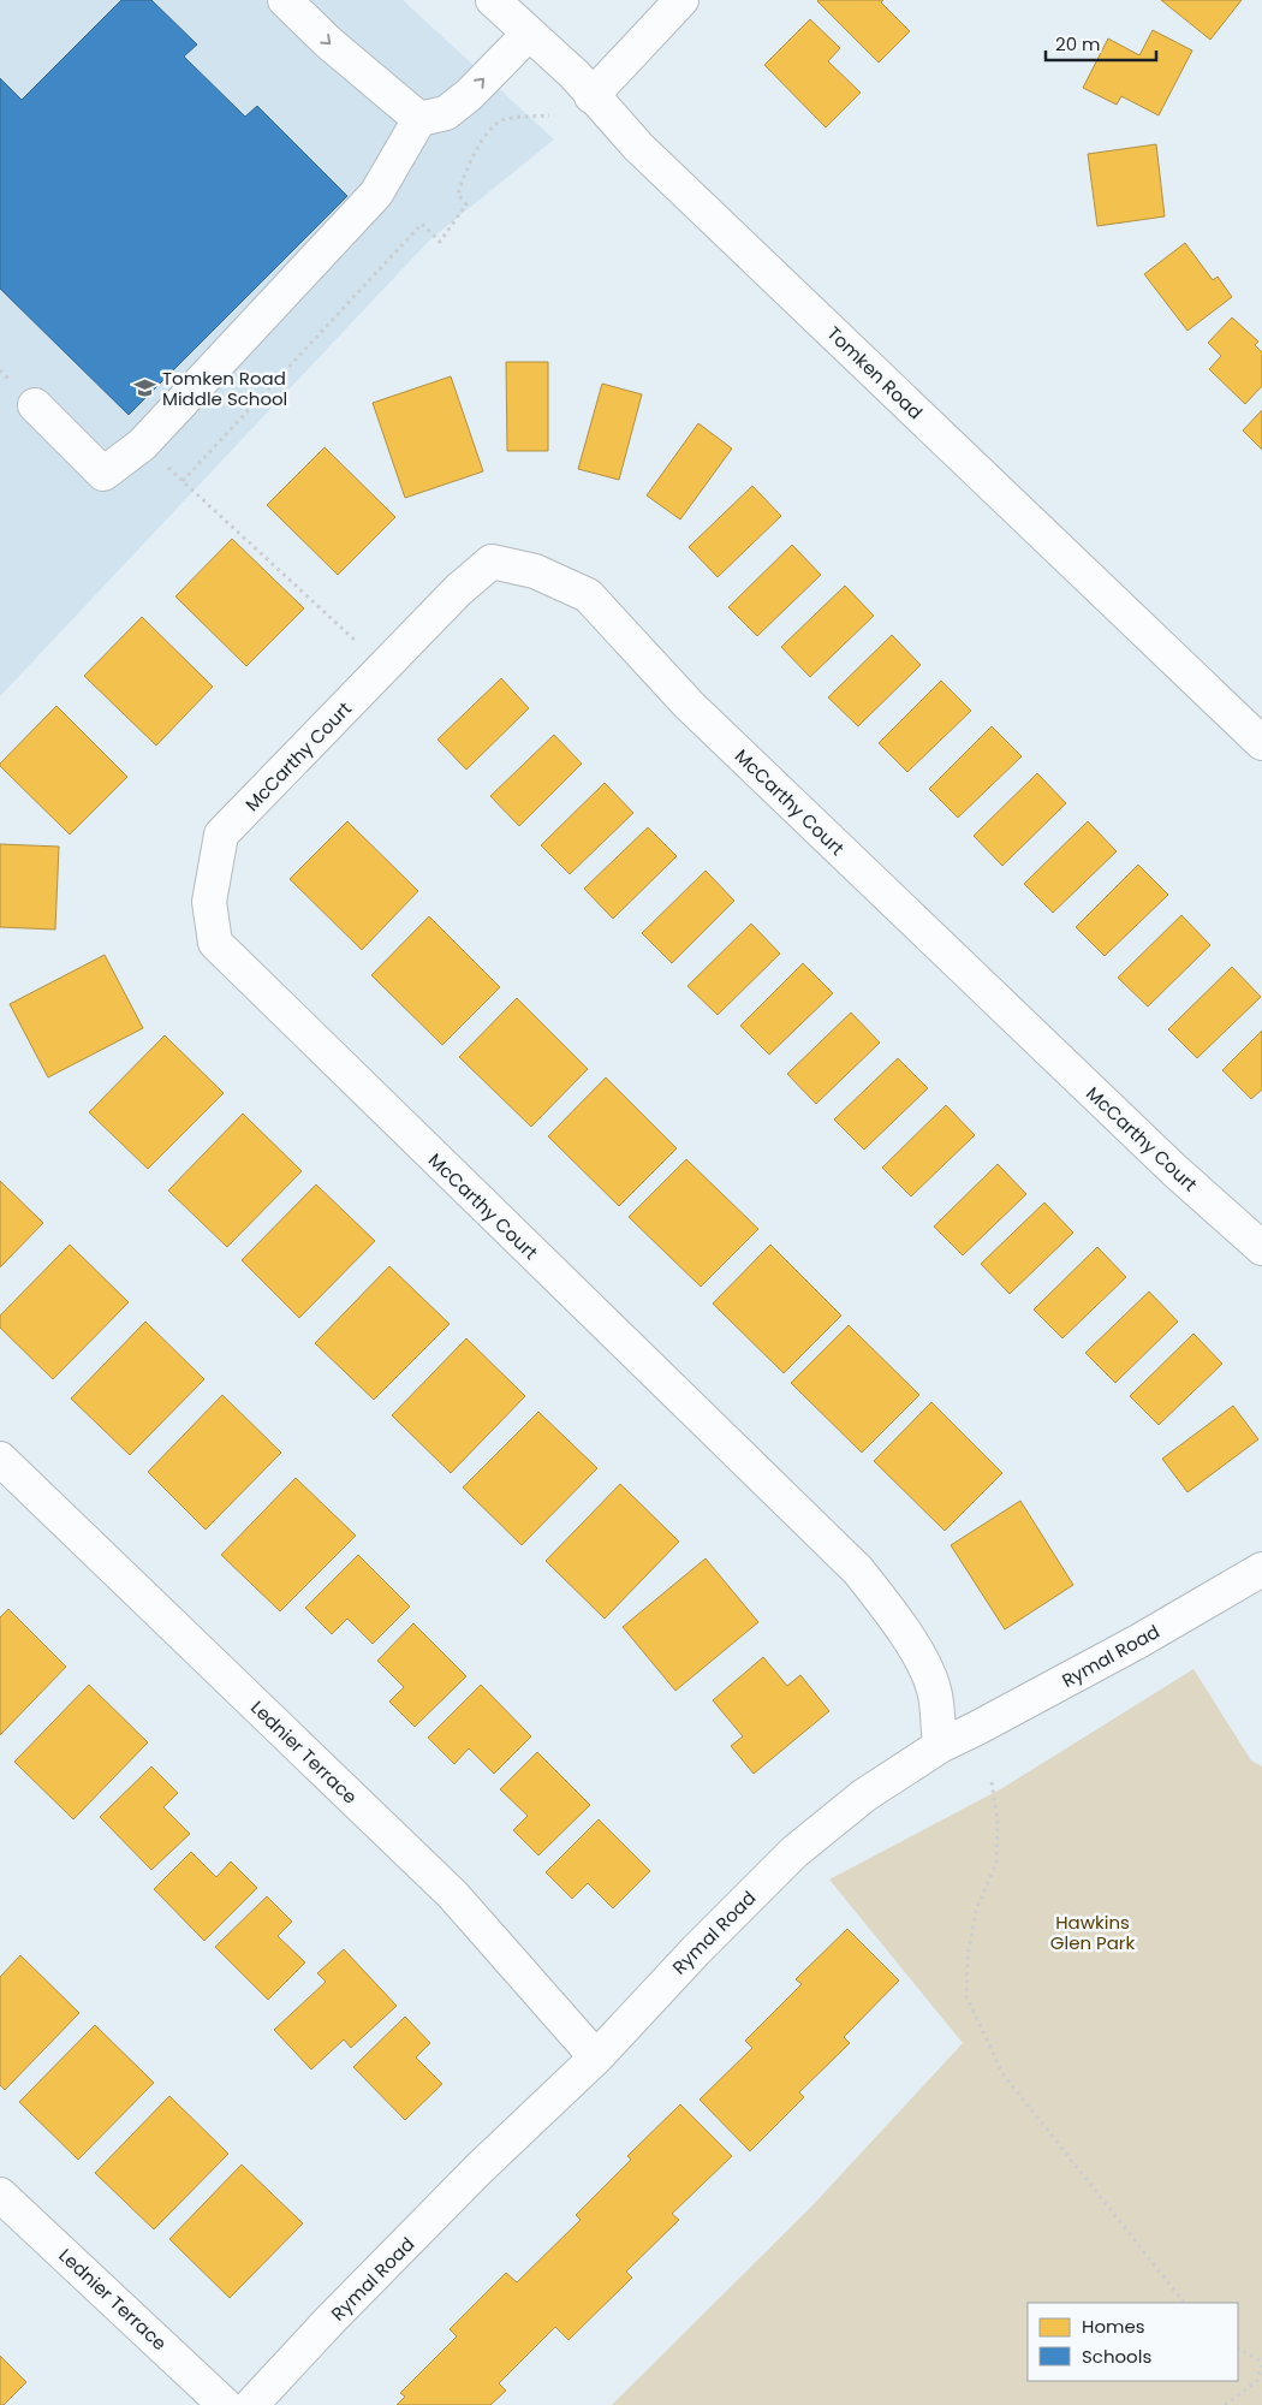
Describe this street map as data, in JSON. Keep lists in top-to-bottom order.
{
  "streets": {
    "street": [
      "Tomken Road",
      "McCarthy Court",
      "Rymal Road",
      "Lednier Terrace"
    ]
  },
  "crossings": [
    ["McCarthy Court", "Rymal Road"],
    ["Rymal Road", "Lednier Terrace"]
  ],
  "parks": ["Hawkins Glen Park"],
  "places": {
    "school or university": ["Tomken Road Middle School"]
  },
  "legend": ["Homes", "Schools"],
  "scale_bar": "20 m"
}
